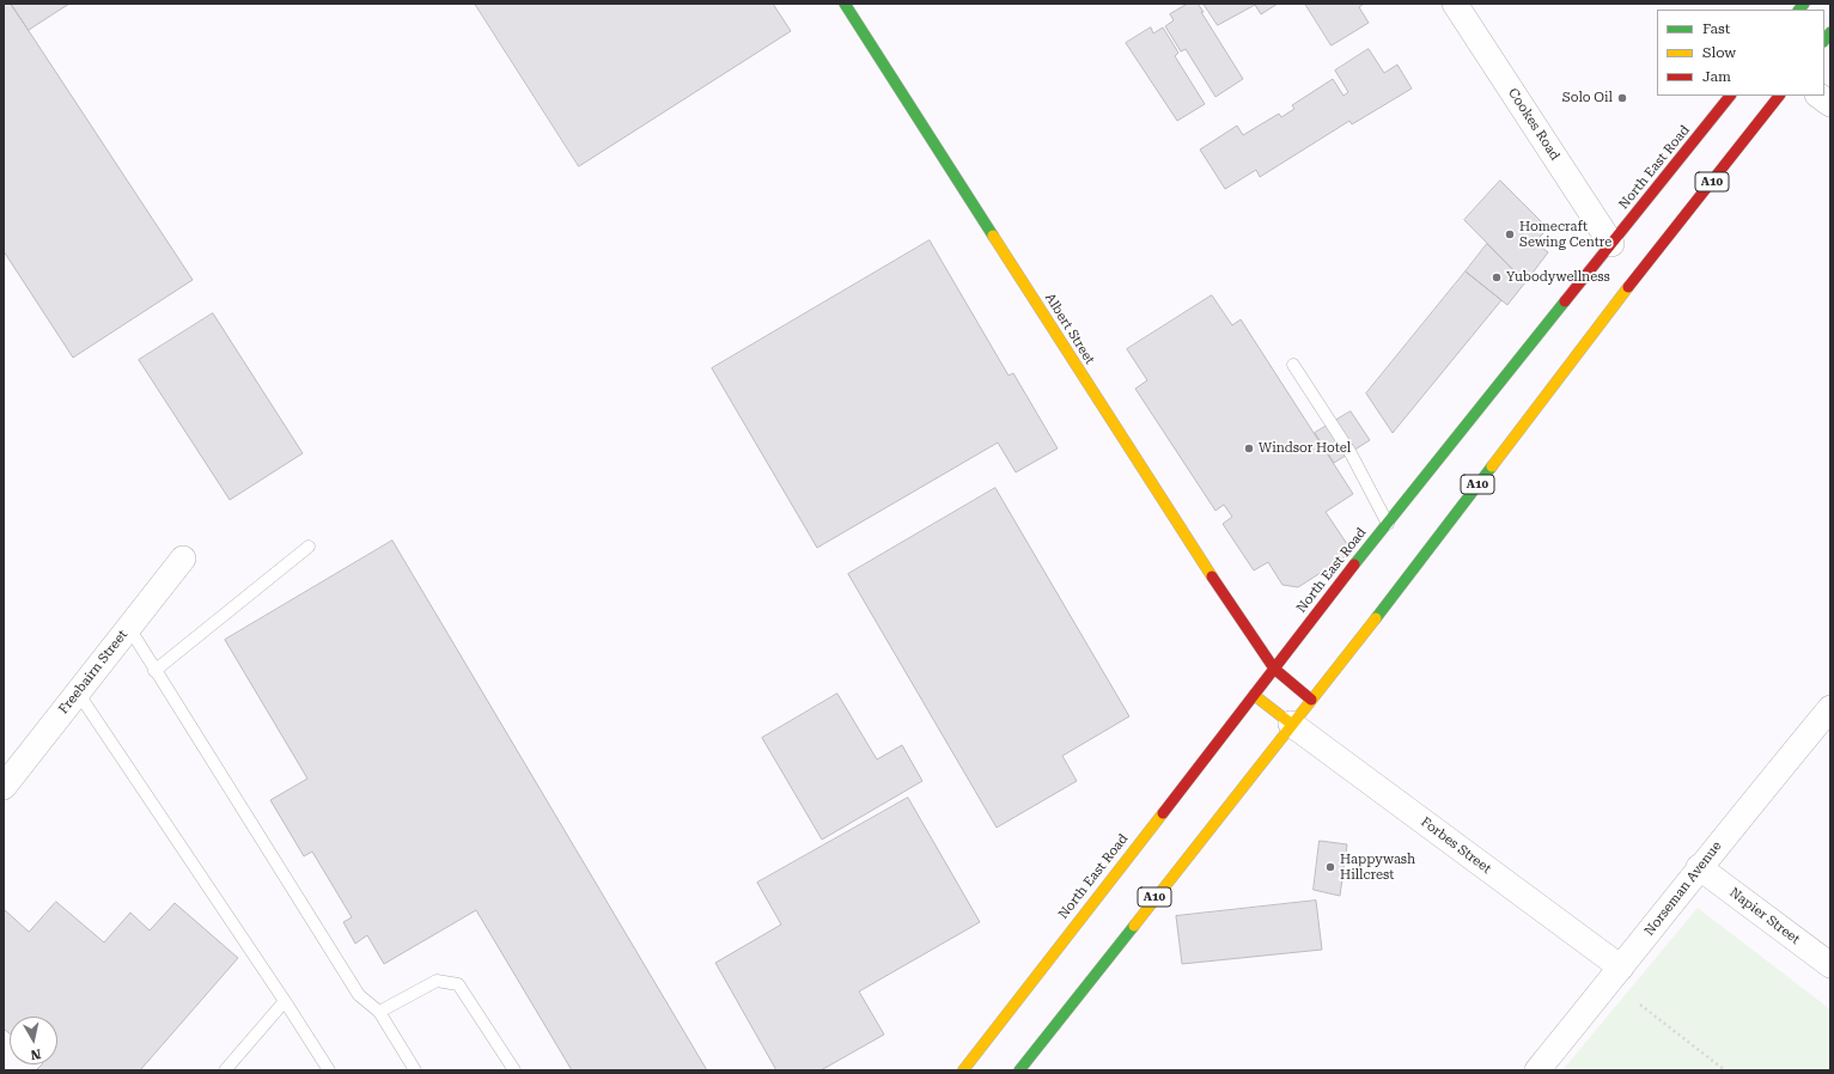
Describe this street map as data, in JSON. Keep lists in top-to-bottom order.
{
  "streets": {
    "main road": ["North East Road", "A10", "Albert Street"],
    "street": [
      "Cookes Road",
      "Freebairn Street",
      "Forbes Street",
      "Norseman Avenue",
      "Napier Street"
    ]
  },
  "crossings": [
    ["Cookes Road", "North East Road"],
    ["North East Road", "Albert Street"],
    ["A10", "Albert Street"],
    ["A10", "Forbes Street"],
    ["Forbes Street", "Norseman Avenue"],
    ["Norseman Avenue", "Napier Street"]
  ],
  "places": [
    "Solo Oil",
    "Homecraft Sewing Centre",
    "Yubodywellness",
    "Windsor Hotel",
    "Happywash Hillcrest"
  ],
  "legend": ["Fast", "Slow", "Jam"],
  "north": "bottom"
}
